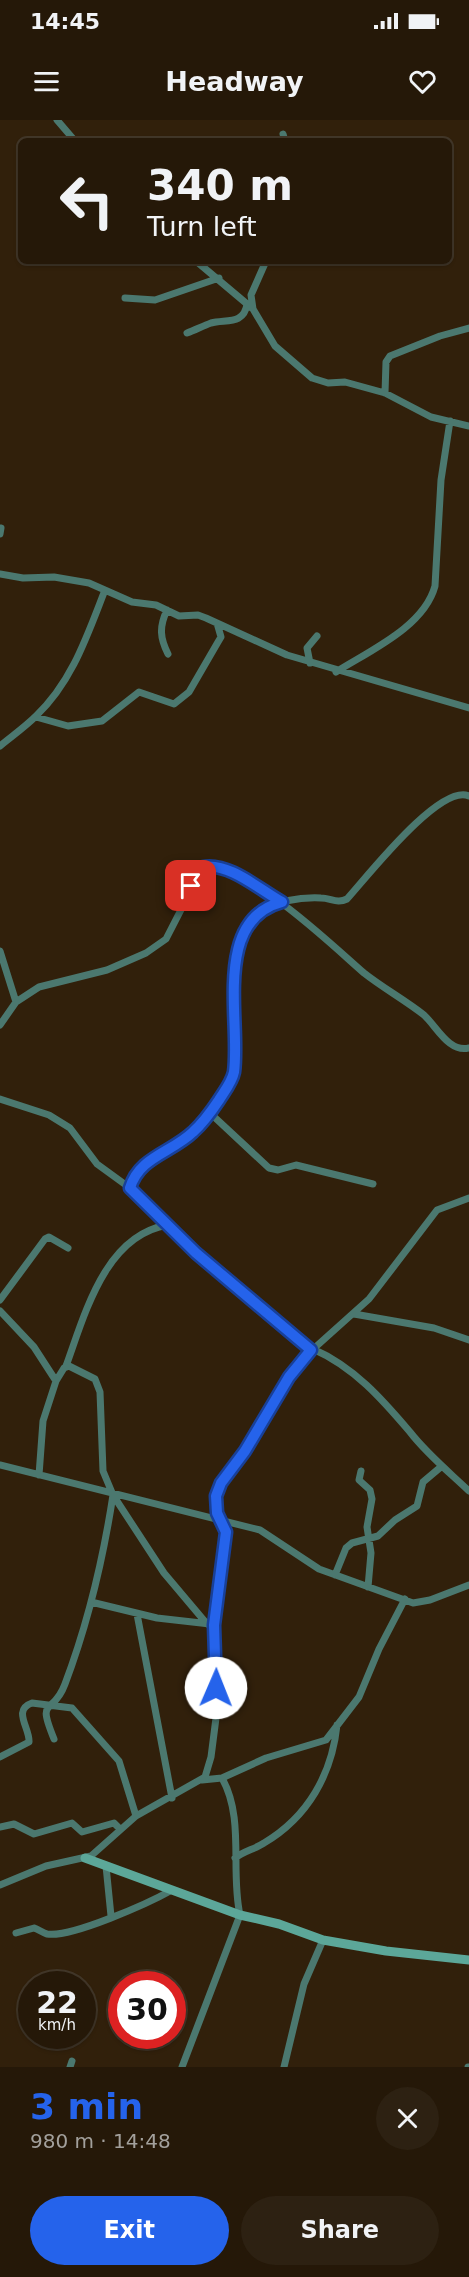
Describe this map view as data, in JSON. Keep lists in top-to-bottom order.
{
  "page": {
    "status": "14:45",
    "header": "Headway",
    "turn": ["340 m", "Turn left"],
    "speed": "22 km/h",
    "limit": "30",
    "heading": ["3 min", "980 m · 14:48"],
    "buttons": ["Exit", "Share"]
  }
}
